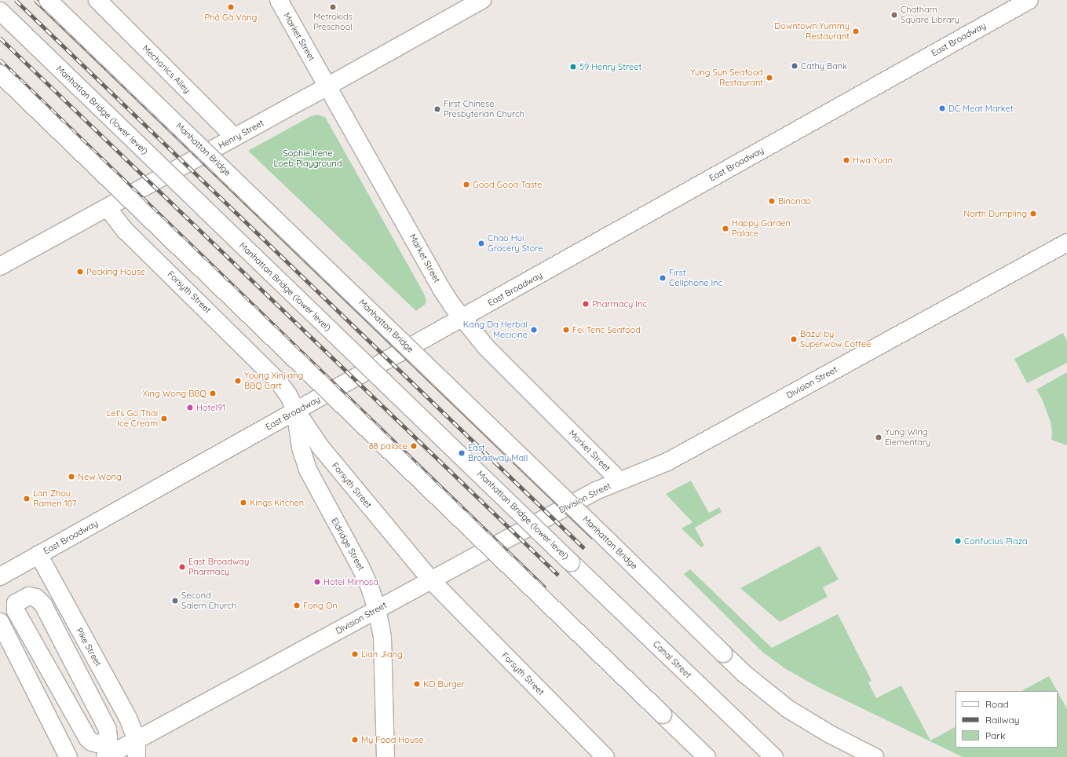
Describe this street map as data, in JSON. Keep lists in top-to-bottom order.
{
  "streets": {
    "main road": [
      "Market Street",
      "East Broadway",
      "Mechanics Alley",
      "Manhattan Bridge (lower level)",
      "Henry Street",
      "Manhattan Bridge",
      "Forsyth Street",
      "Division Street",
      "Eldridge Street",
      "Pike Street",
      "Canal Street"
    ]
  },
  "crossings": [
    ["Market Street", "East Broadway"],
    ["Market Street", "Henry Street"],
    ["Market Street", "Division Street"],
    ["East Broadway", "Forsyth Street"],
    ["East Broadway", "Eldridge Street"],
    ["East Broadway", "Pike Street"],
    ["Mechanics Alley", "Henry Street"],
    ["Manhattan Bridge (lower level)", "Canal Street"],
    ["Henry Street", "Forsyth Street"],
    ["Forsyth Street", "Division Street"],
    ["Forsyth Street", "Eldridge Street"],
    ["Division Street", "Eldridge Street"],
    ["Division Street", "Pike Street"]
  ],
  "parks": ["Sophie Irene Loeb Playground"],
  "places": [
    "Phở Gà Vàng",
    "Metrokids Preschool",
    "Chatham Square Library",
    "Downtown Yummy Restaurant",
    "Cathy Bank",
    "59 Henry Street",
    "Yung Sun Seafood Restaurant",
    "DC Meat Market",
    "First Chinese Presbyterian Church",
    "Hwa Yuan",
    "Good Good Taste",
    "Binondo",
    "North Dumpling",
    "Happy Garden Palace",
    "Chao Hui Grocery Store",
    "Pecking House",
    "First Cellphone Inc",
    "Pharmacy Inc",
    "Kang Da Herbal Mecicine",
    "Fei Tenc Seafood",
    "Bazu! by Superwow Coffee",
    "Young Xinjiang BBQ Cart",
    "Xing Wong BBQ",
    "Hotel91",
    "Let's Go Thai Ice Cream",
    "Yung Wing Elementary",
    "88 palace",
    "East Broadway Mall",
    "New Wong",
    "Lan Zhou Ramen 107",
    "Kings Kitchen",
    "Confucius Plaza",
    "East Broadway Pharmacy",
    "Hotel Mimosa",
    "Second Salem Church",
    "Fong On",
    "Lian Jiang",
    "KO Burger",
    "My Food House"
  ],
  "legend": ["Road", "Railway", "Park"]
}
